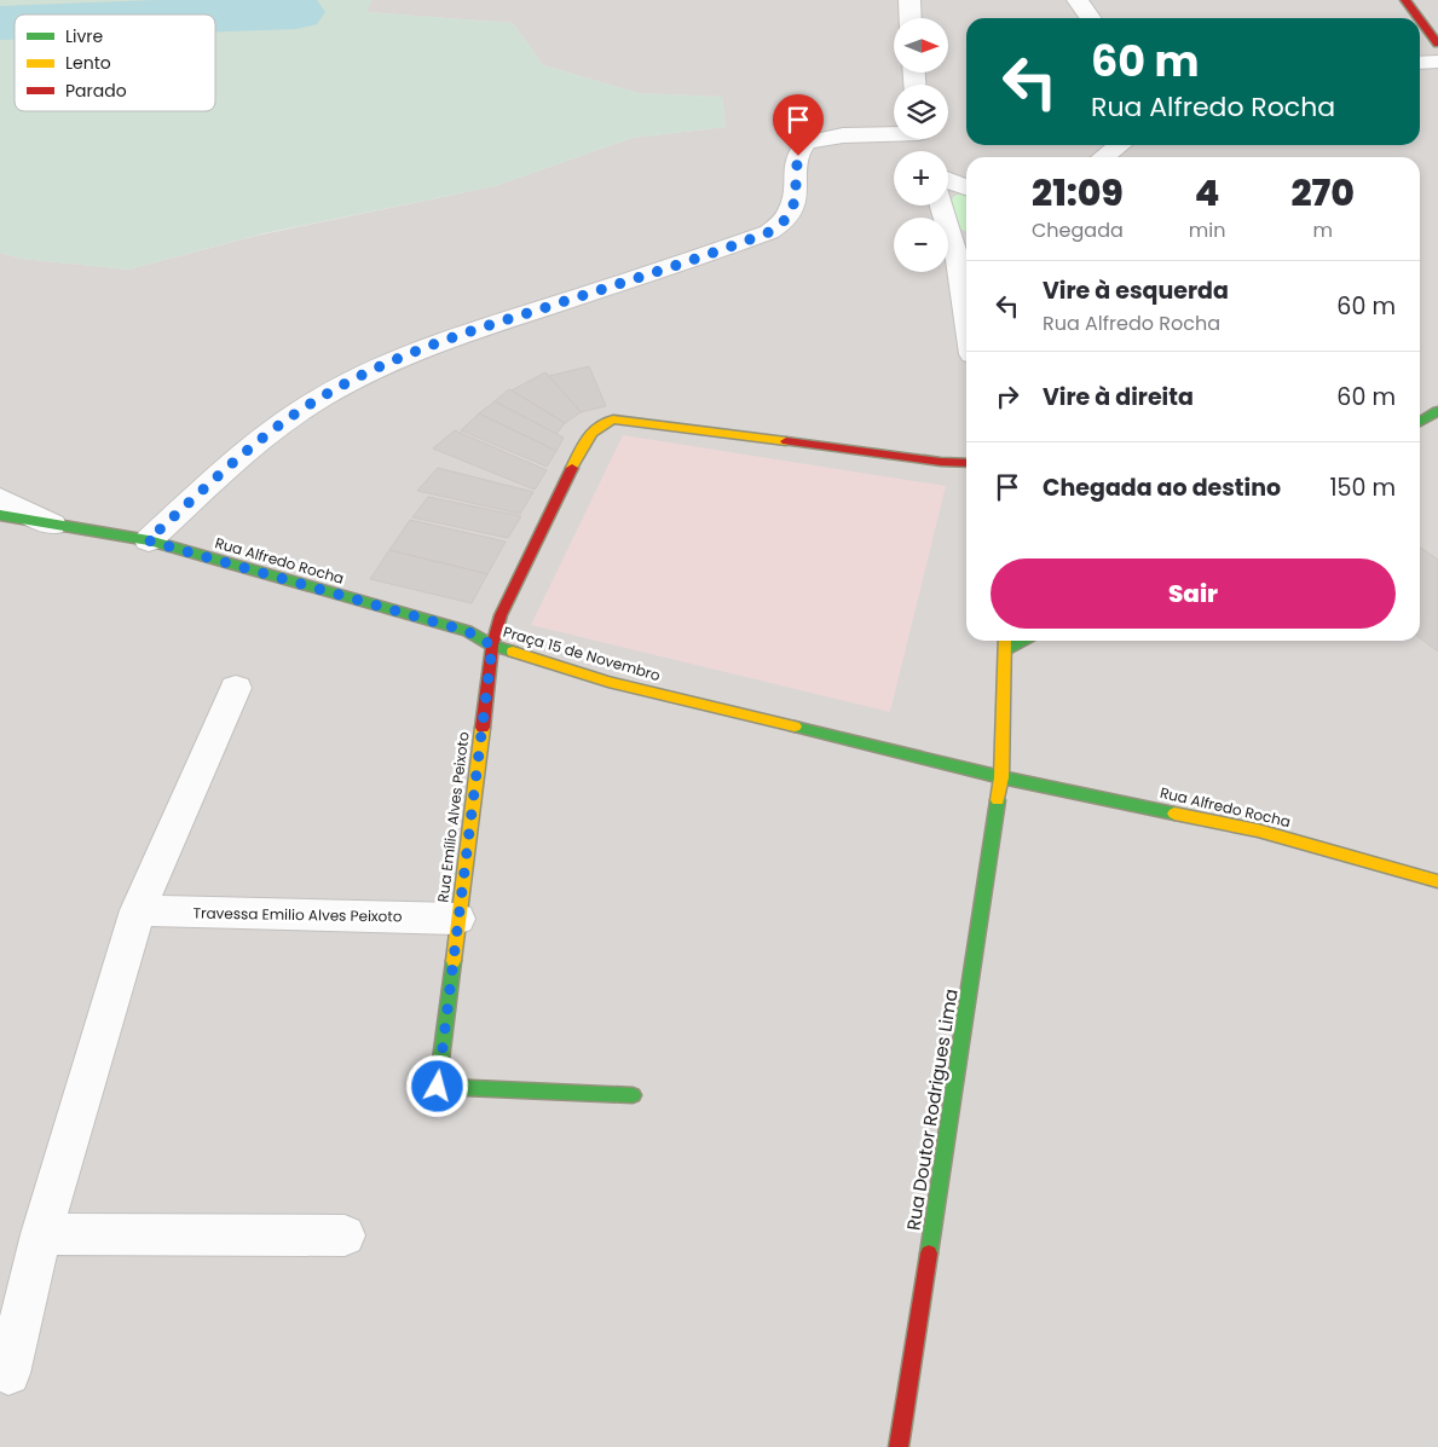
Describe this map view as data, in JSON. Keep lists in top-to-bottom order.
{
  "streets": {
    "street": [
      "Rua Alfredo Rocha",
      "Praça 15 de Novembro",
      "Rua Emílio Alves Peixoto",
      "Travessa Emilio Alves Peixoto",
      "Rua Doutor Rodrigues Lima"
    ]
  },
  "crossings": [
    ["Rua Alfredo Rocha", "Praça 15 de Novembro"],
    ["Rua Alfredo Rocha", "Rua Emílio Alves Peixoto"],
    ["Rua Alfredo Rocha", "Rua Doutor Rodrigues Lima"],
    ["Praça 15 de Novembro", "Rua Emílio Alves Peixoto"],
    ["Praça 15 de Novembro", "Rua Doutor Rodrigues Lima"],
    ["Rua Emílio Alves Peixoto", "Travessa Emilio Alves Peixoto"]
  ],
  "legend": ["Livre", "Lento", "Parado"],
  "north": "right",
  "page": {
    "map_buttons": ["+", "−"],
    "turn": ["60 m", "Rua Alfredo Rocha"],
    "eta": [
      "21:09",
      "Chegada",
      "4",
      "min",
      "270",
      "m"
    ],
    "list": [
      {
        "name": "Vire à esquerda",
        "note": "Rua Alfredo Rocha",
        "value": "60 m"
      },
      {
        "name": "Vire à direita",
        "value": "60 m"
      },
      {
        "name": "Chegada ao destino",
        "value": "150 m"
      }
    ],
    "buttons": "Sair"
  }
}
